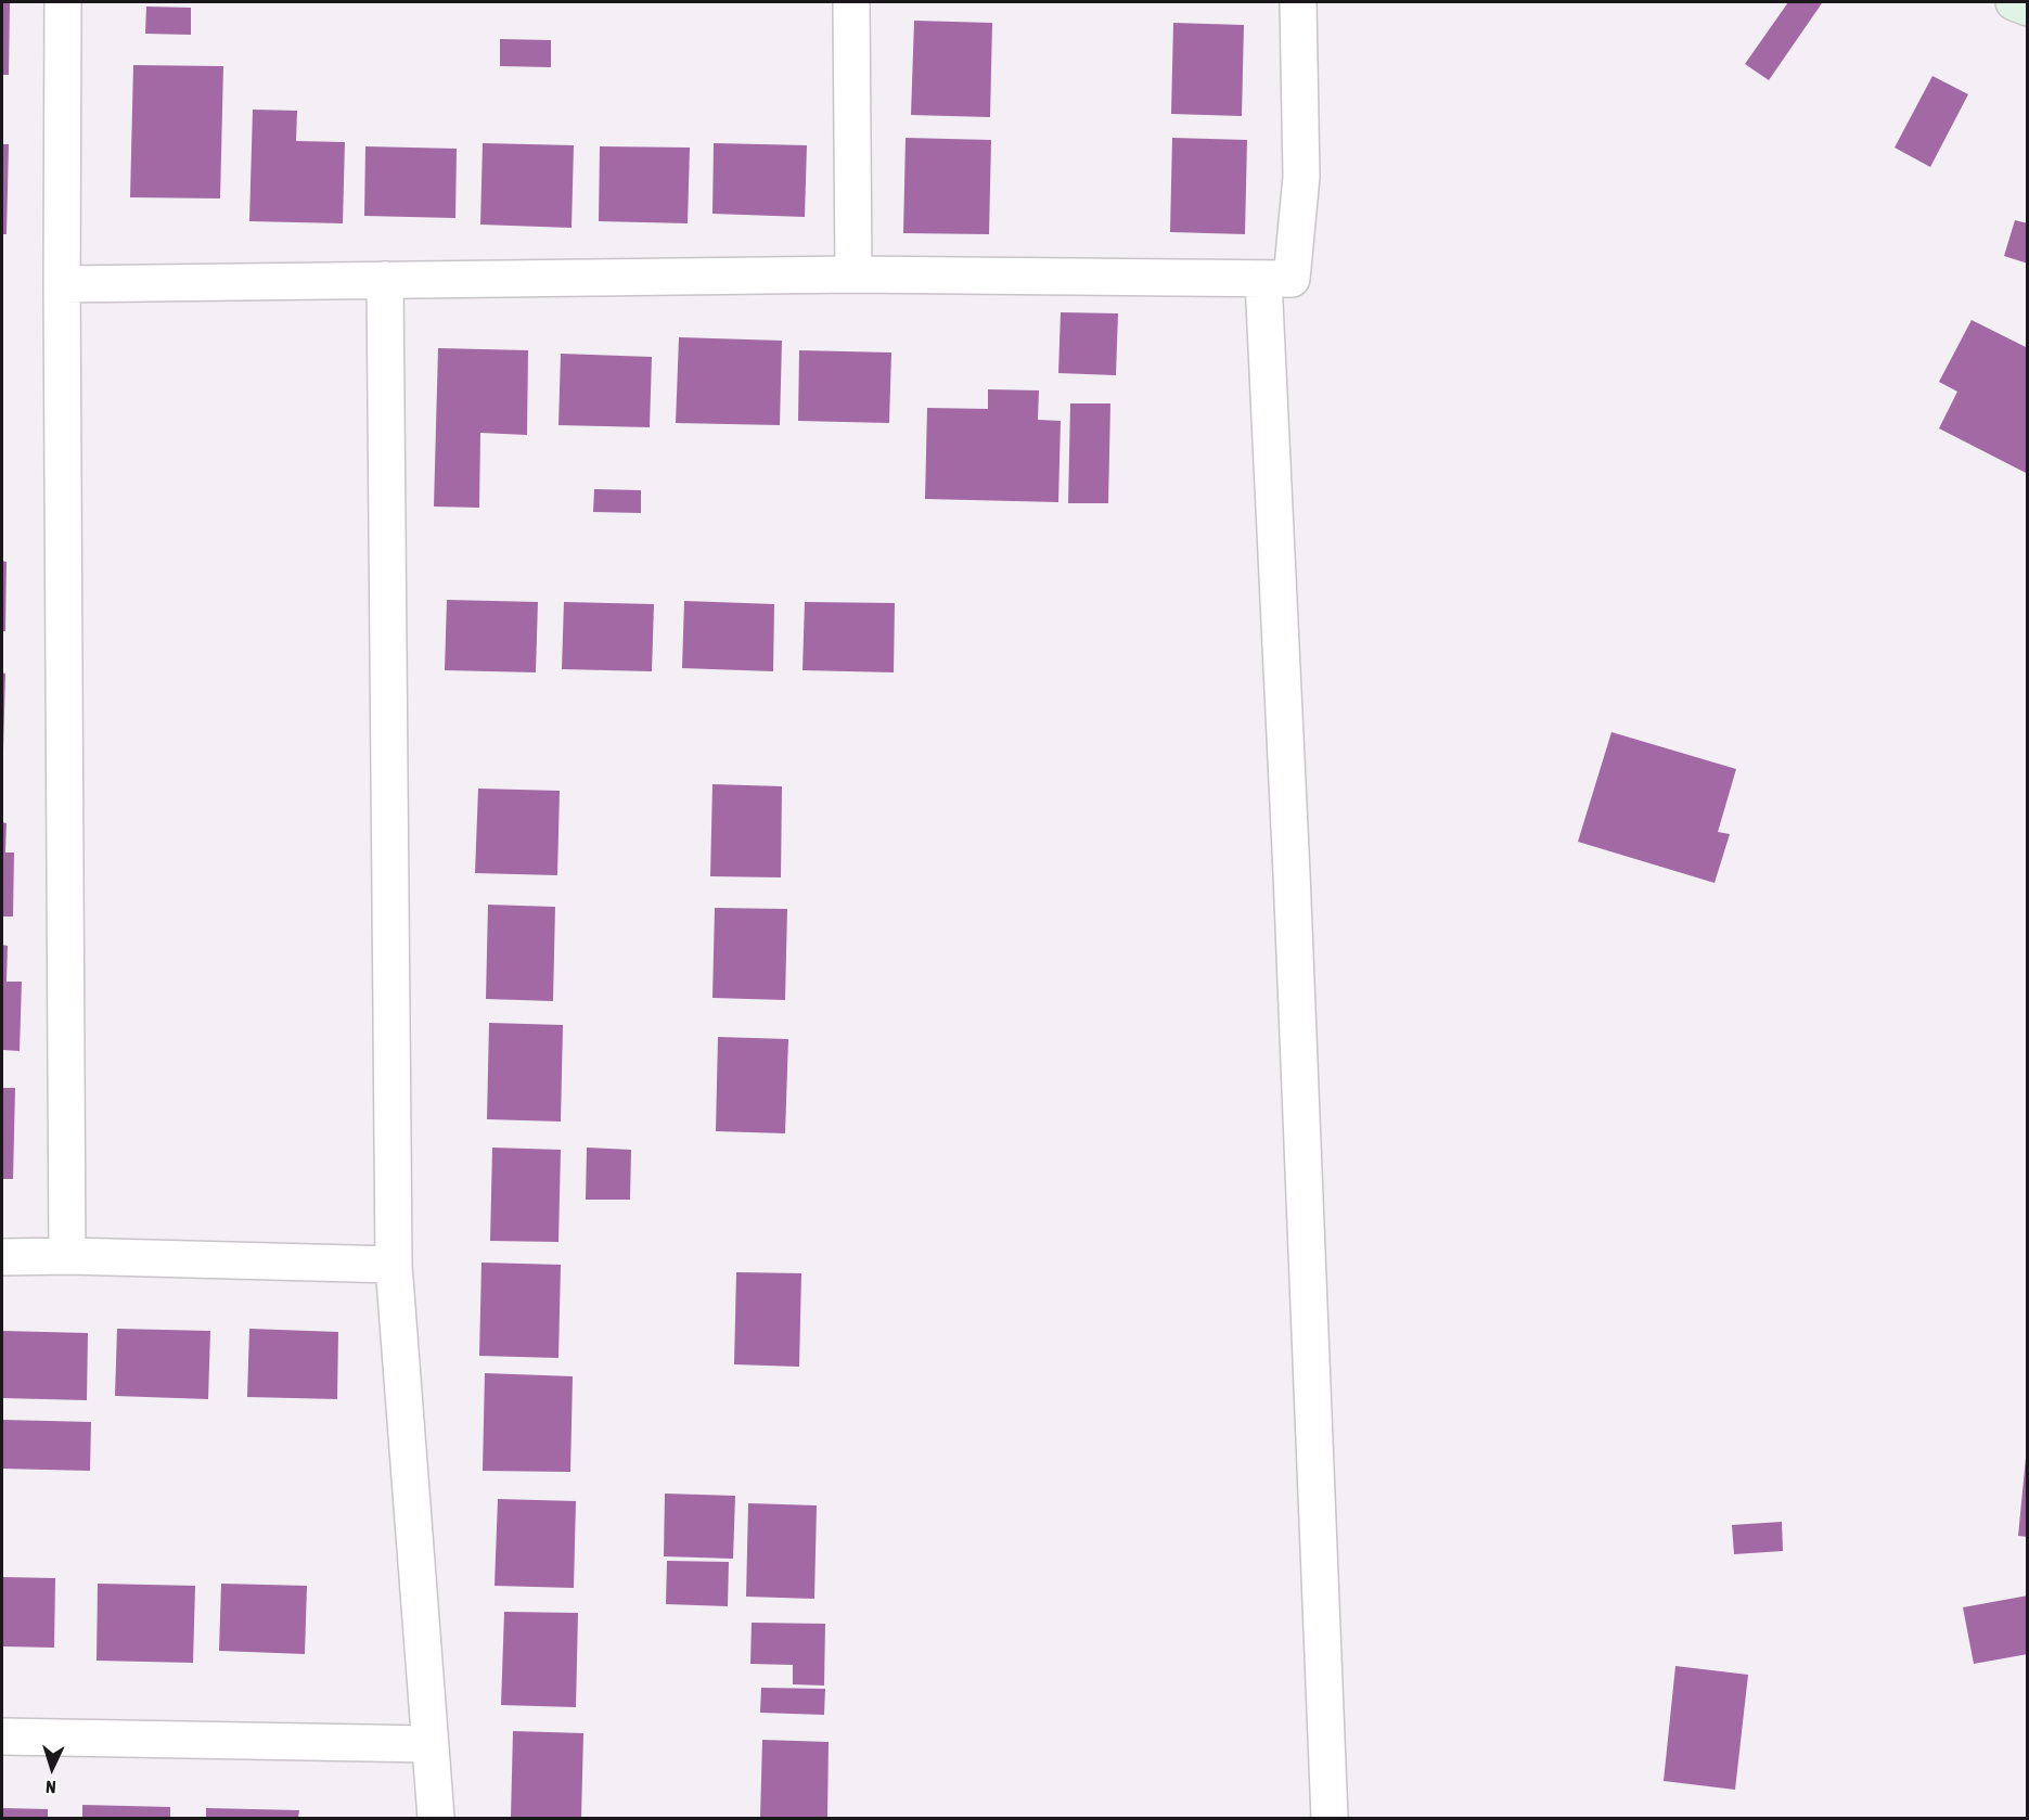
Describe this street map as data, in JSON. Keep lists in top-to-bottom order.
{
  "north": "bottom"
}
